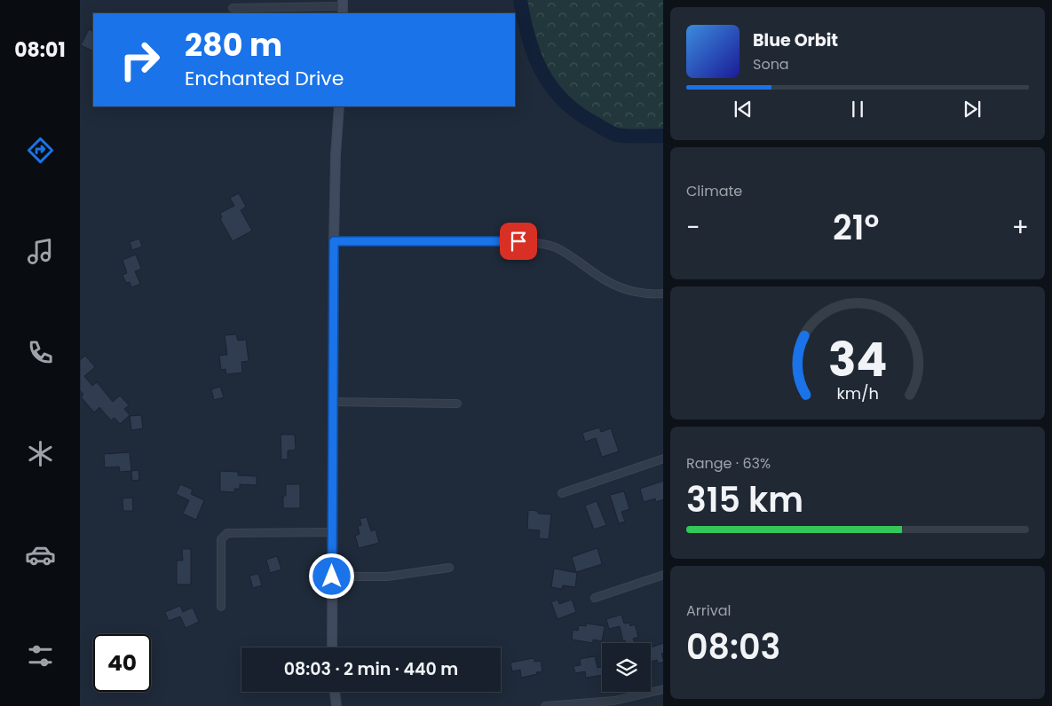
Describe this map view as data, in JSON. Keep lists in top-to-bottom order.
{
  "page": {
    "tabs": "08:01",
    "turn": ["280 m", "Enchanted Drive"],
    "song": ["Blue Orbit", "Sona"],
    "tile": [
      "Climate",
      ["Range · 63%", "315 km"],
      ["Arrival", "08:03"]
    ],
    "heat": ["−", "21°", "+"],
    "limit": "40",
    "trip": "08:03 · 2 min · 440 m",
    "gauge": ["34", "km/h"]
  }
}
